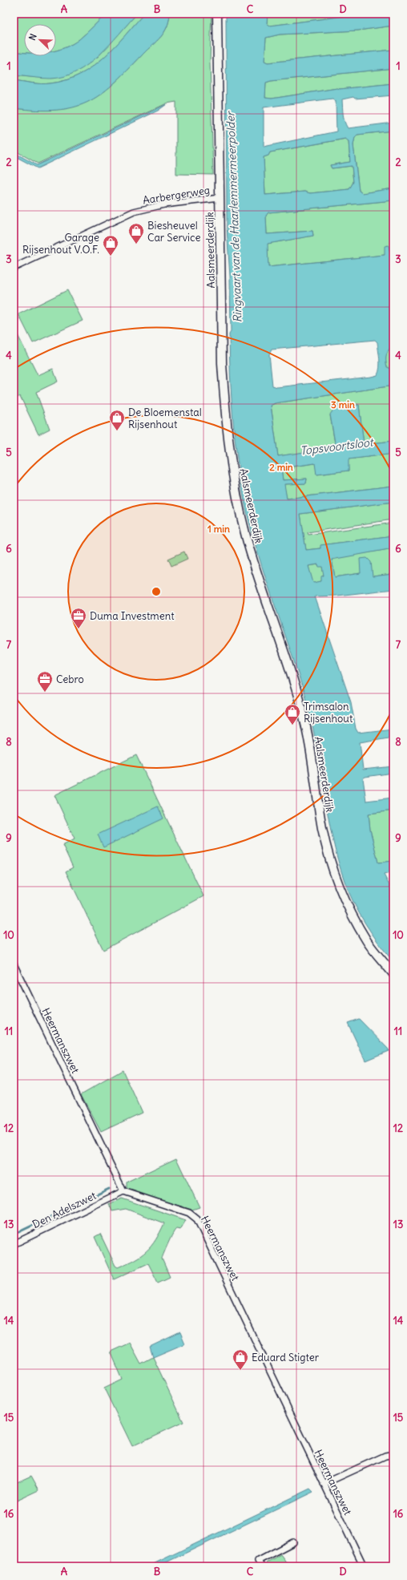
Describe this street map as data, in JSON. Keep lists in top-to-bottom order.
{
  "streets": {
    "street": [
      "Aarbergerweg",
      "Aalsmeerderdijk",
      "Heermanszwet",
      "Den Adelszwet"
    ]
  },
  "crossings": [
    ["Aarbergerweg", "Aalsmeerderdijk"],
    ["Heermanszwet", "Den Adelszwet"]
  ],
  "water": ["Ringvaart van de Haarlemmermeerpolder", "Topsvoortsloot"],
  "places": {
    "shop": [
      "Biesheuvel Car Service",
      "Garage Rijsenhout V.O.F.",
      "De Bloemenstal Rijsenhout",
      "Trimsalon Rijsenhout",
      "Eduard Stigter"
    ],
    "office": ["Duma Investment", "Cebro"]
  },
  "north": "top left",
  "grid": {
    "columns": [
      "A",
      "B",
      "C",
      "D"
    ],
    "rows": [
      "1",
      "2",
      "3",
      "4",
      "5",
      "6",
      "7",
      "8",
      "9",
      "10",
      "11",
      "12",
      "13",
      "14",
      "15",
      "16"
    ]
  },
  "rings": ["3 min", "2 min", "1 min"]
}
